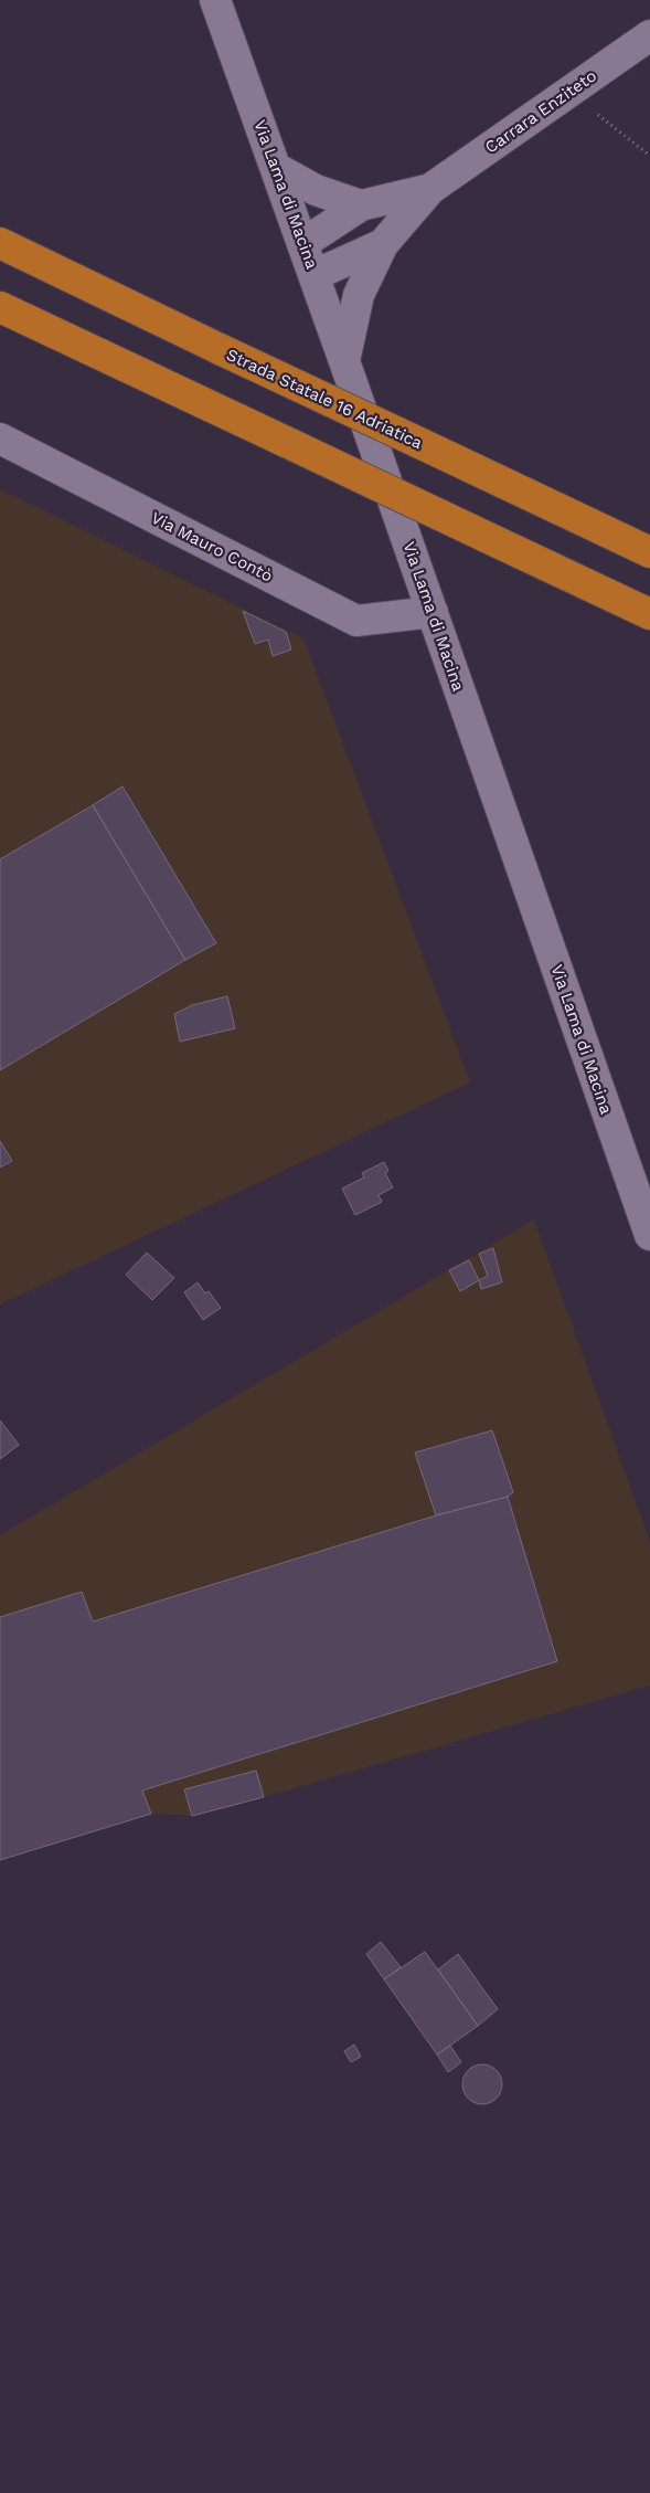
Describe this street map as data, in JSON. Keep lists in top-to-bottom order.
{
  "streets": {
    "highway": ["Strada Statale 16 Adriatica"],
    "street": ["Carrara Enziteto", "Via Lama di Macina", "Via Mauro Contò"]
  },
  "crossings": [
    ["Carrara Enziteto", "Via Lama di Macina"],
    ["Via Lama di Macina", "Via Mauro Contò"]
  ]
}
